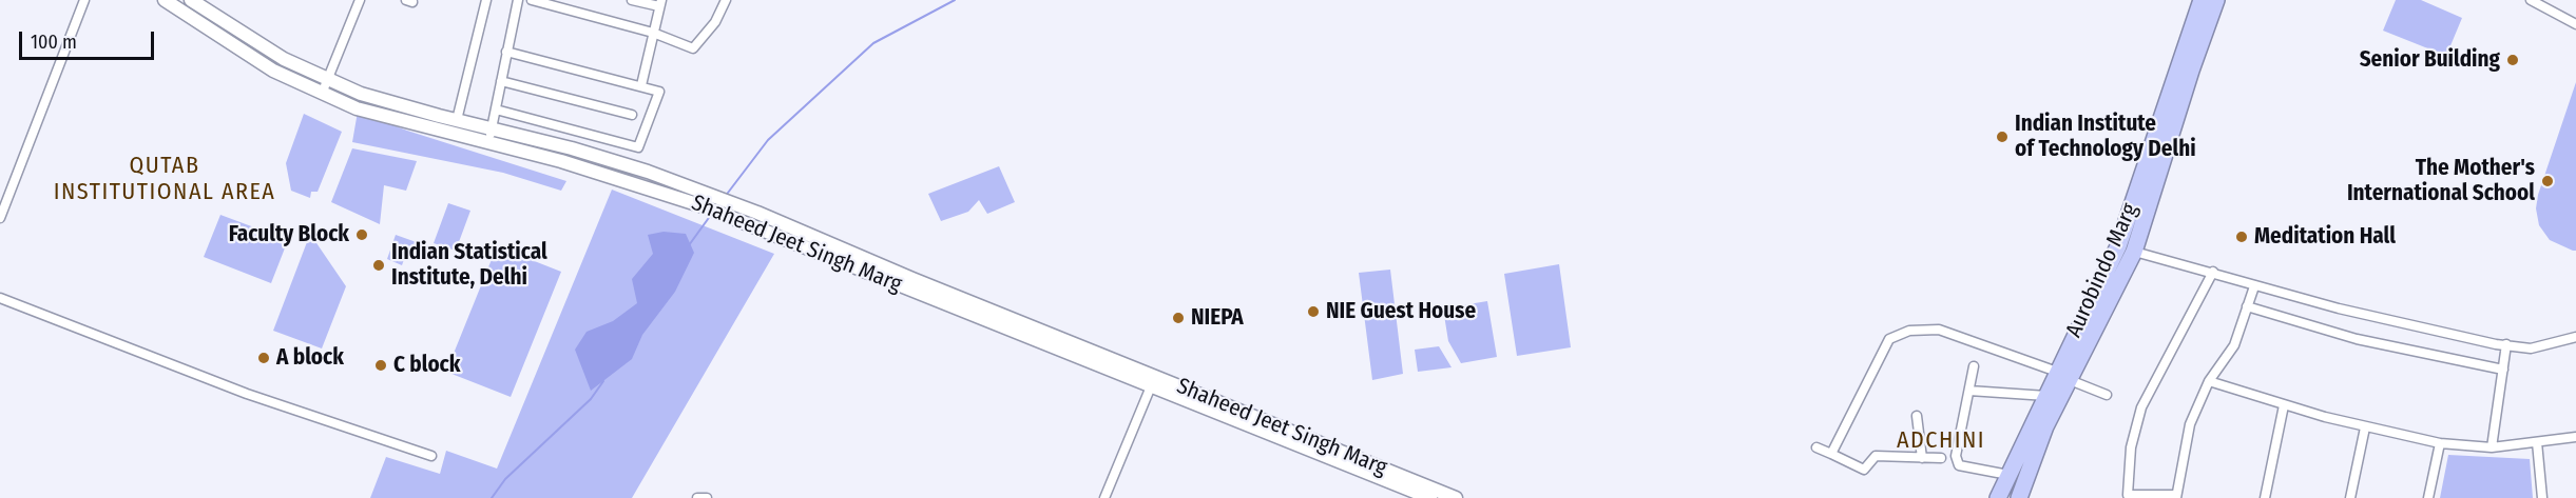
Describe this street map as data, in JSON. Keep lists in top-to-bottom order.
{
  "streets": {
    "highway": ["Aurobindo Marg"],
    "main road": ["Shaheed Jeet Singh Marg"]
  },
  "districts": ["QUTAB INSTITUTIONAL AREA", "ADCHINI"],
  "places": [
    "Senior Building",
    "Indian Institute of Technology Delhi",
    "The Mother's International School",
    "Faculty Block",
    "Meditation Hall",
    "Indian Statistical Institute, Delhi",
    "NIE Guest House",
    "NIEPA",
    "A block",
    "C block"
  ],
  "scale_bar": "100 m"
}
